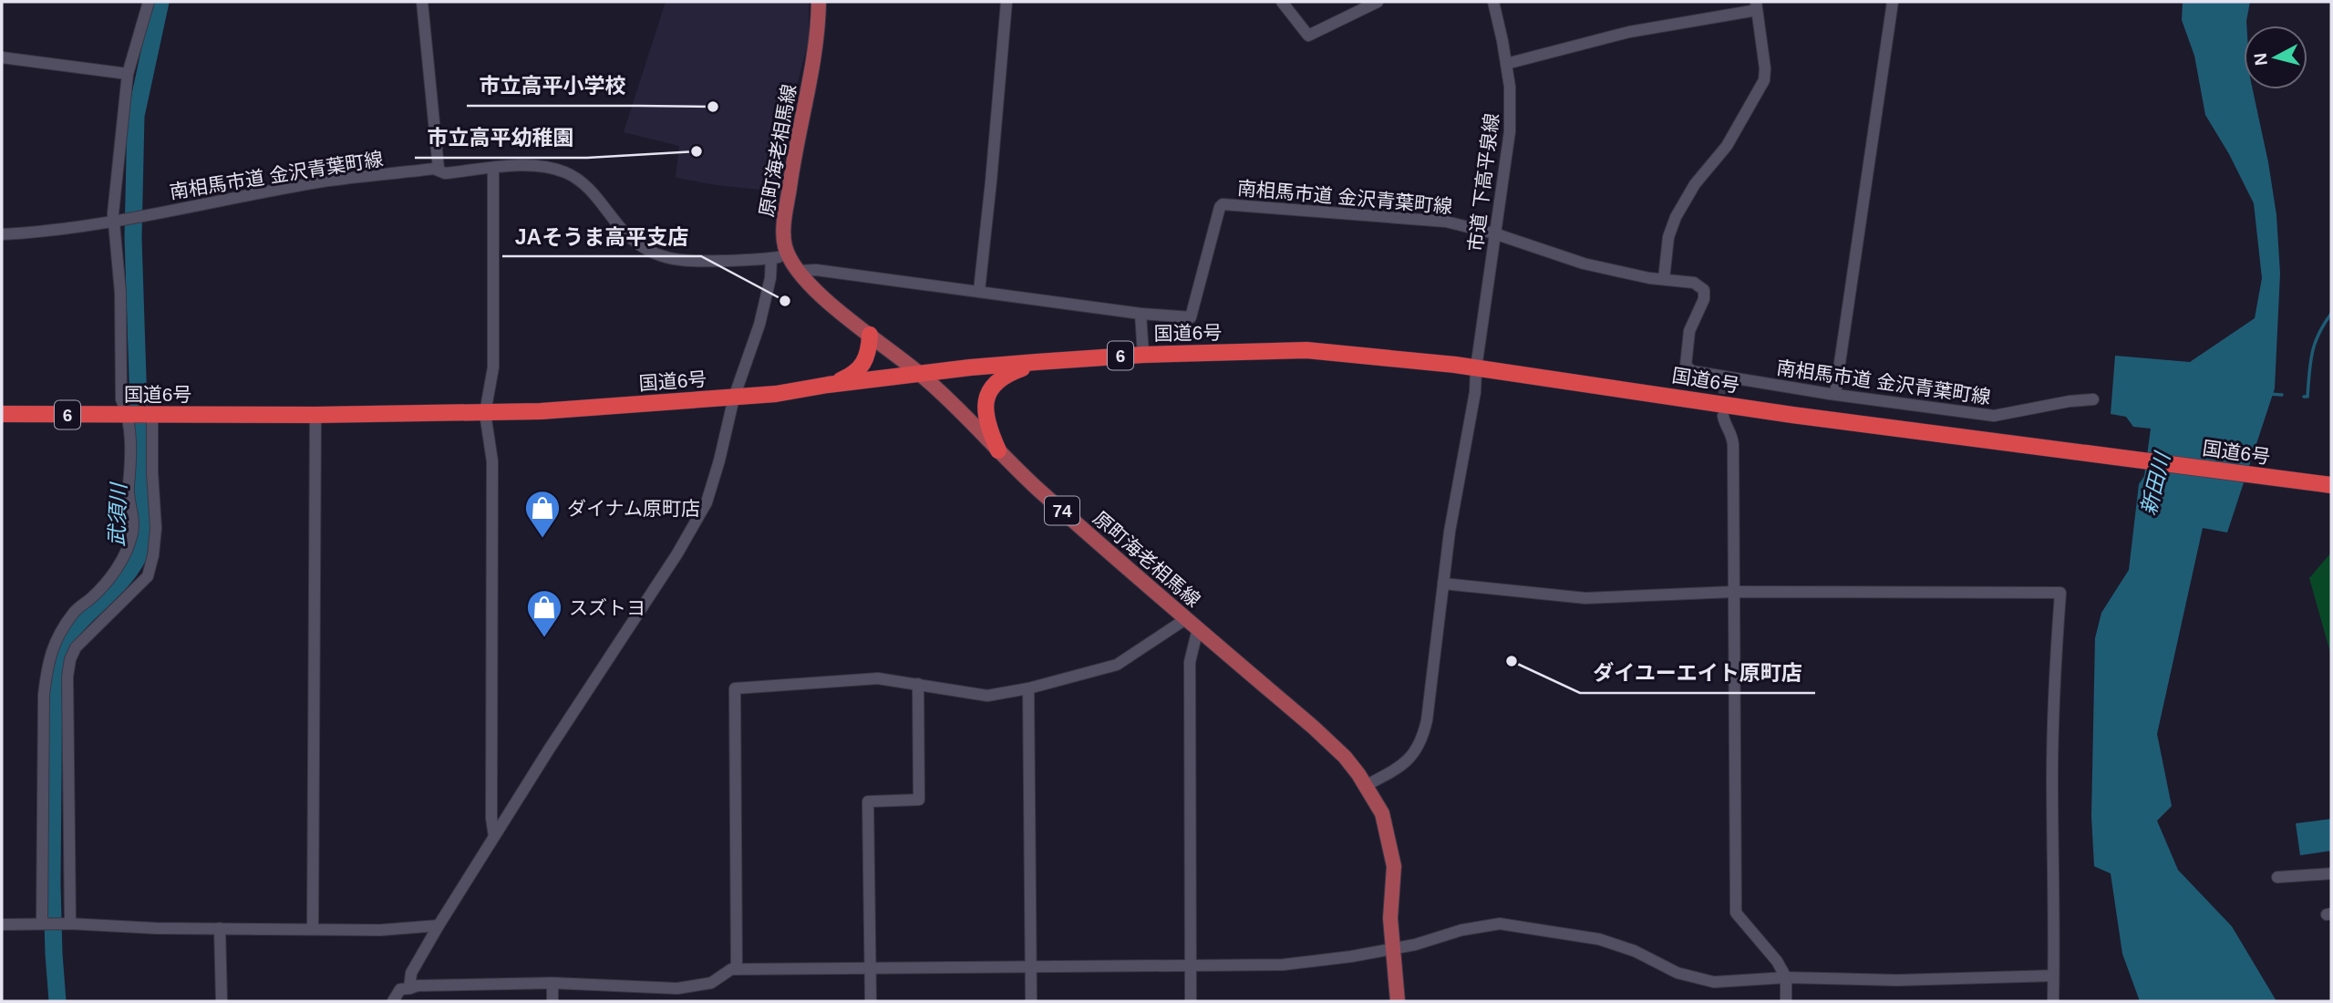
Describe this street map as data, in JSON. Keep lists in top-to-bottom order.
{
  "streets": {
    "highway": ["国道6号", "6"],
    "main road": ["原町海老相馬線", "74"],
    "street": ["南相馬市道 金沢青葉町線", "市道 下高平泉線"]
  },
  "crossings": [
    ["原町海老相馬線", "南相馬市道 金沢青葉町線"],
    ["原町海老相馬線", "市道 下高平泉線"],
    ["原町海老相馬線", "国道6号"],
    ["南相馬市道 金沢青葉町線", "市道 下高平泉線"],
    ["市道 下高平泉線", "国道6号"]
  ],
  "water": ["新田川", "武須川"],
  "places": {
    "other": [
      "市立高平小学校",
      "市立高平幼稚園",
      "JAそうま高平支店",
      "ダイユーエイト原町店"
    ],
    "shop": ["ダイナム原町店", "スズトヨ"]
  },
  "north": "left"
}
